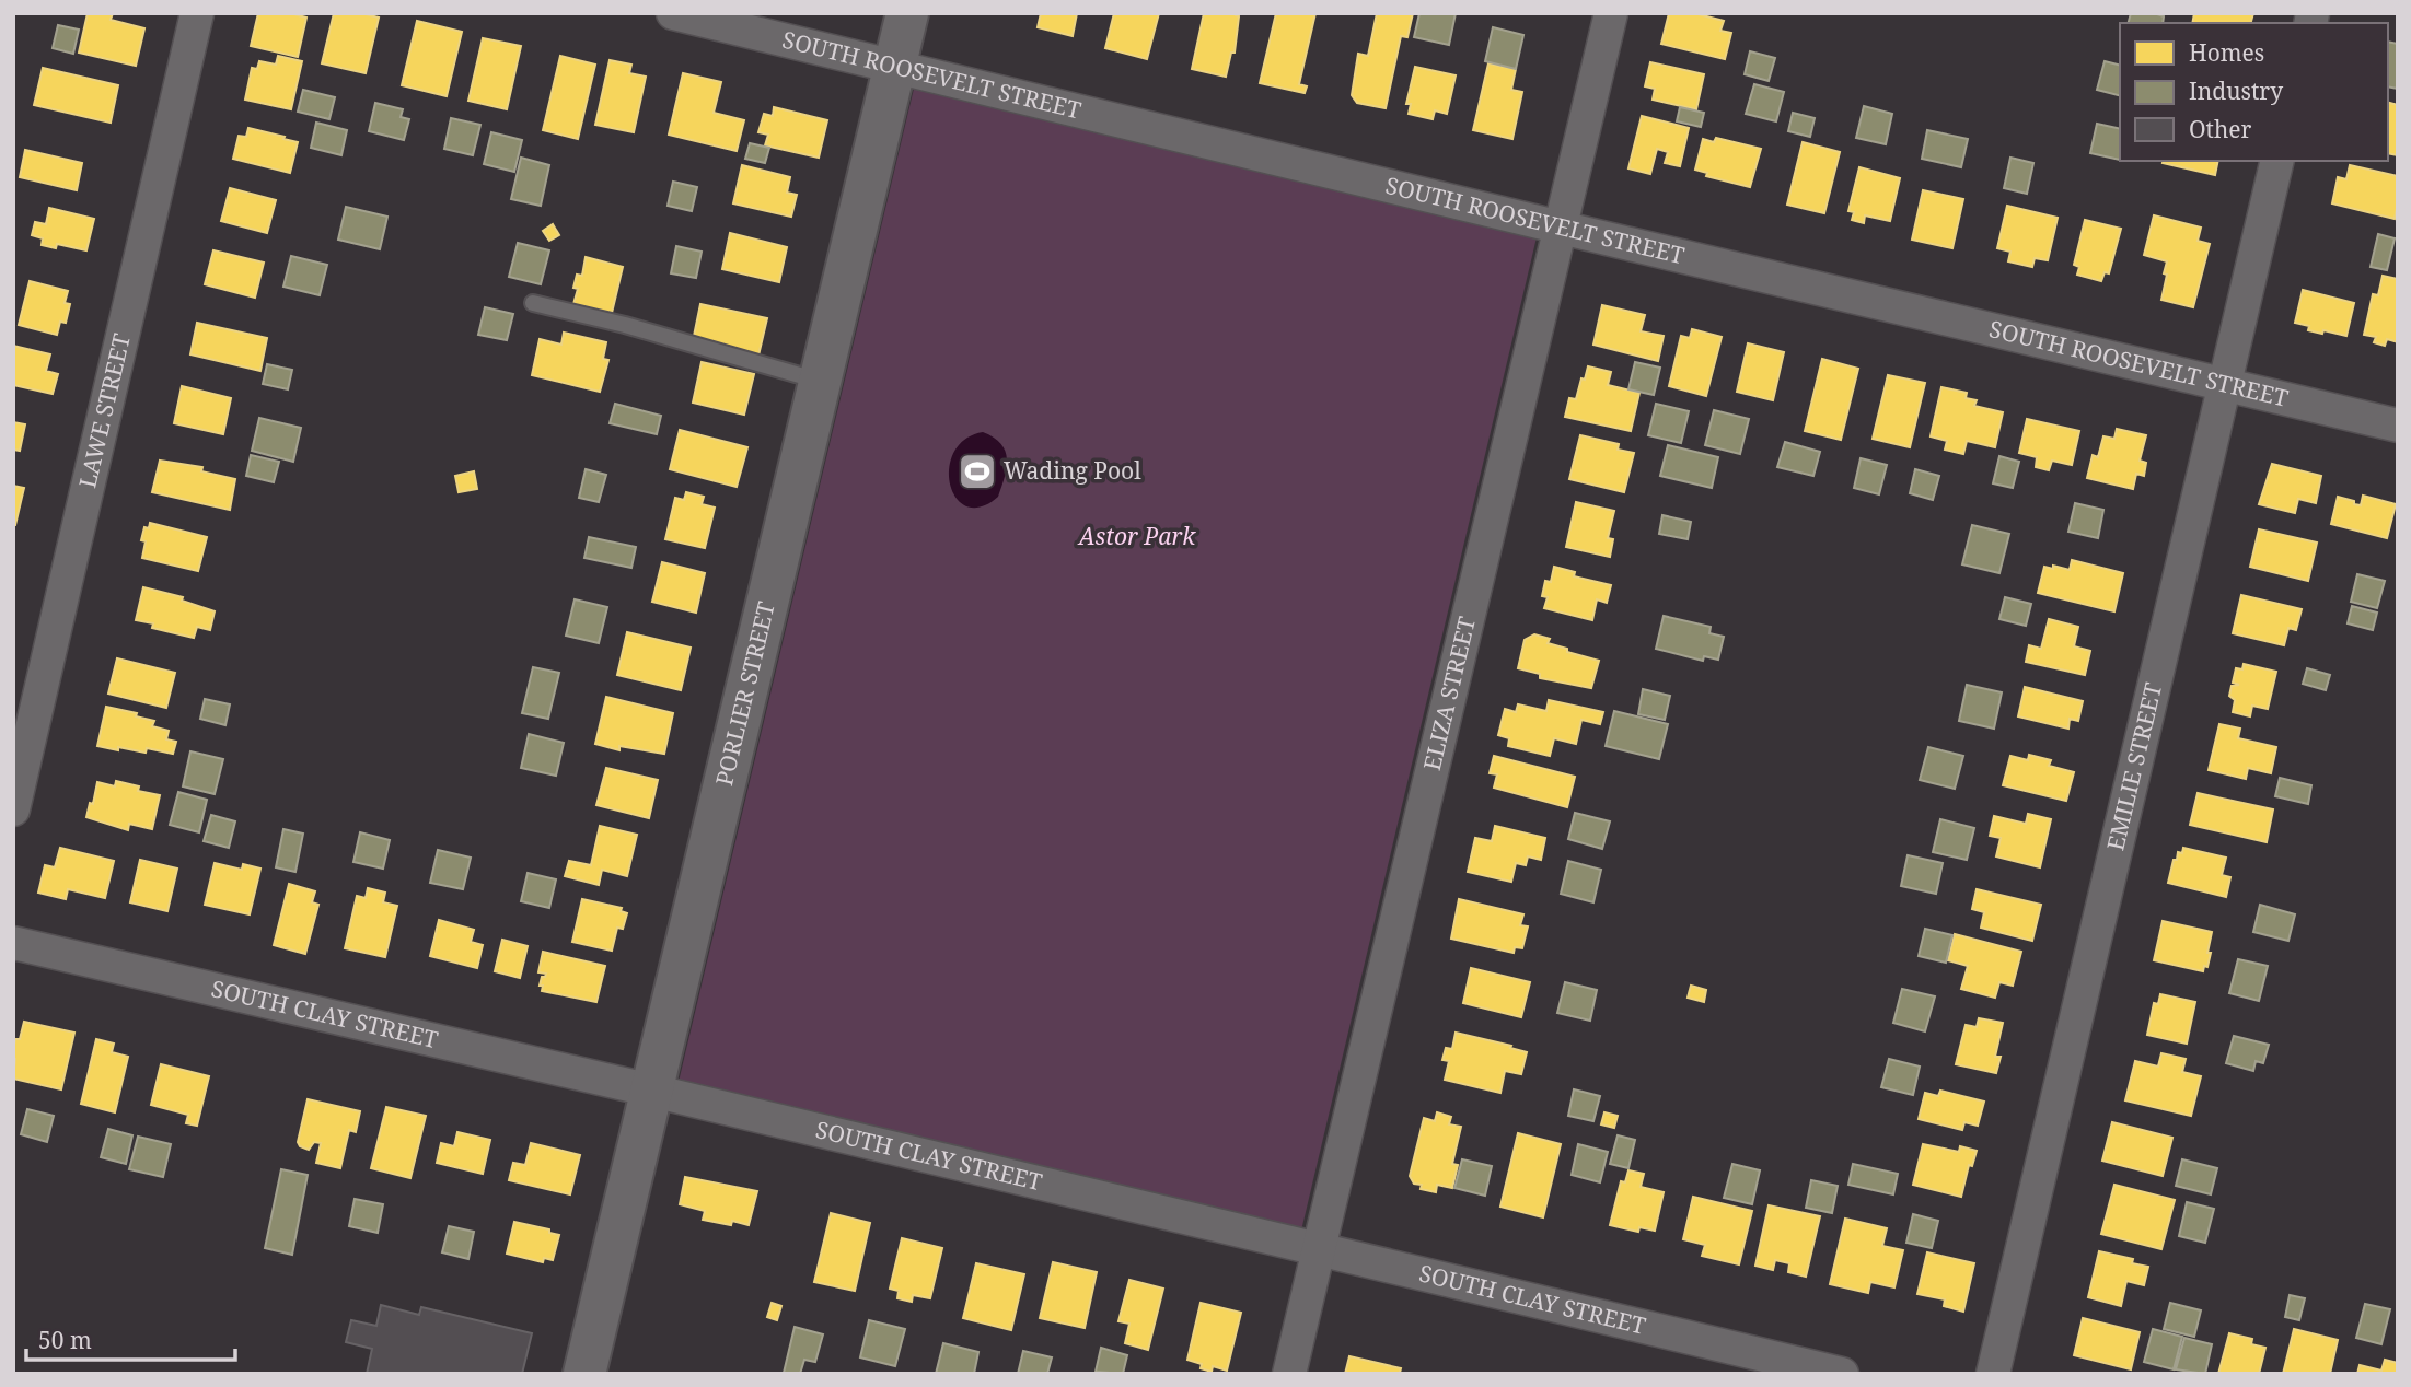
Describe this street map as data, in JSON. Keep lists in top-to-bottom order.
{
  "streets": {
    "street": [
      "SOUTH ROOSEVELT STREET",
      "LAWE STREET",
      "PORLIER STREET",
      "ELIZA STREET",
      "EMILIE STREET",
      "SOUTH CLAY STREET"
    ]
  },
  "crossings": [
    ["SOUTH ROOSEVELT STREET", "PORLIER STREET"],
    ["SOUTH ROOSEVELT STREET", "ELIZA STREET"],
    ["SOUTH ROOSEVELT STREET", "EMILIE STREET"],
    ["PORLIER STREET", "SOUTH CLAY STREET"],
    ["ELIZA STREET", "SOUTH CLAY STREET"]
  ],
  "parks": ["Astor Park"],
  "places": {
    "sports": ["Wading Pool"]
  },
  "legend": ["Homes", "Industry", "Other"],
  "scale_bar": "50 m"
}
